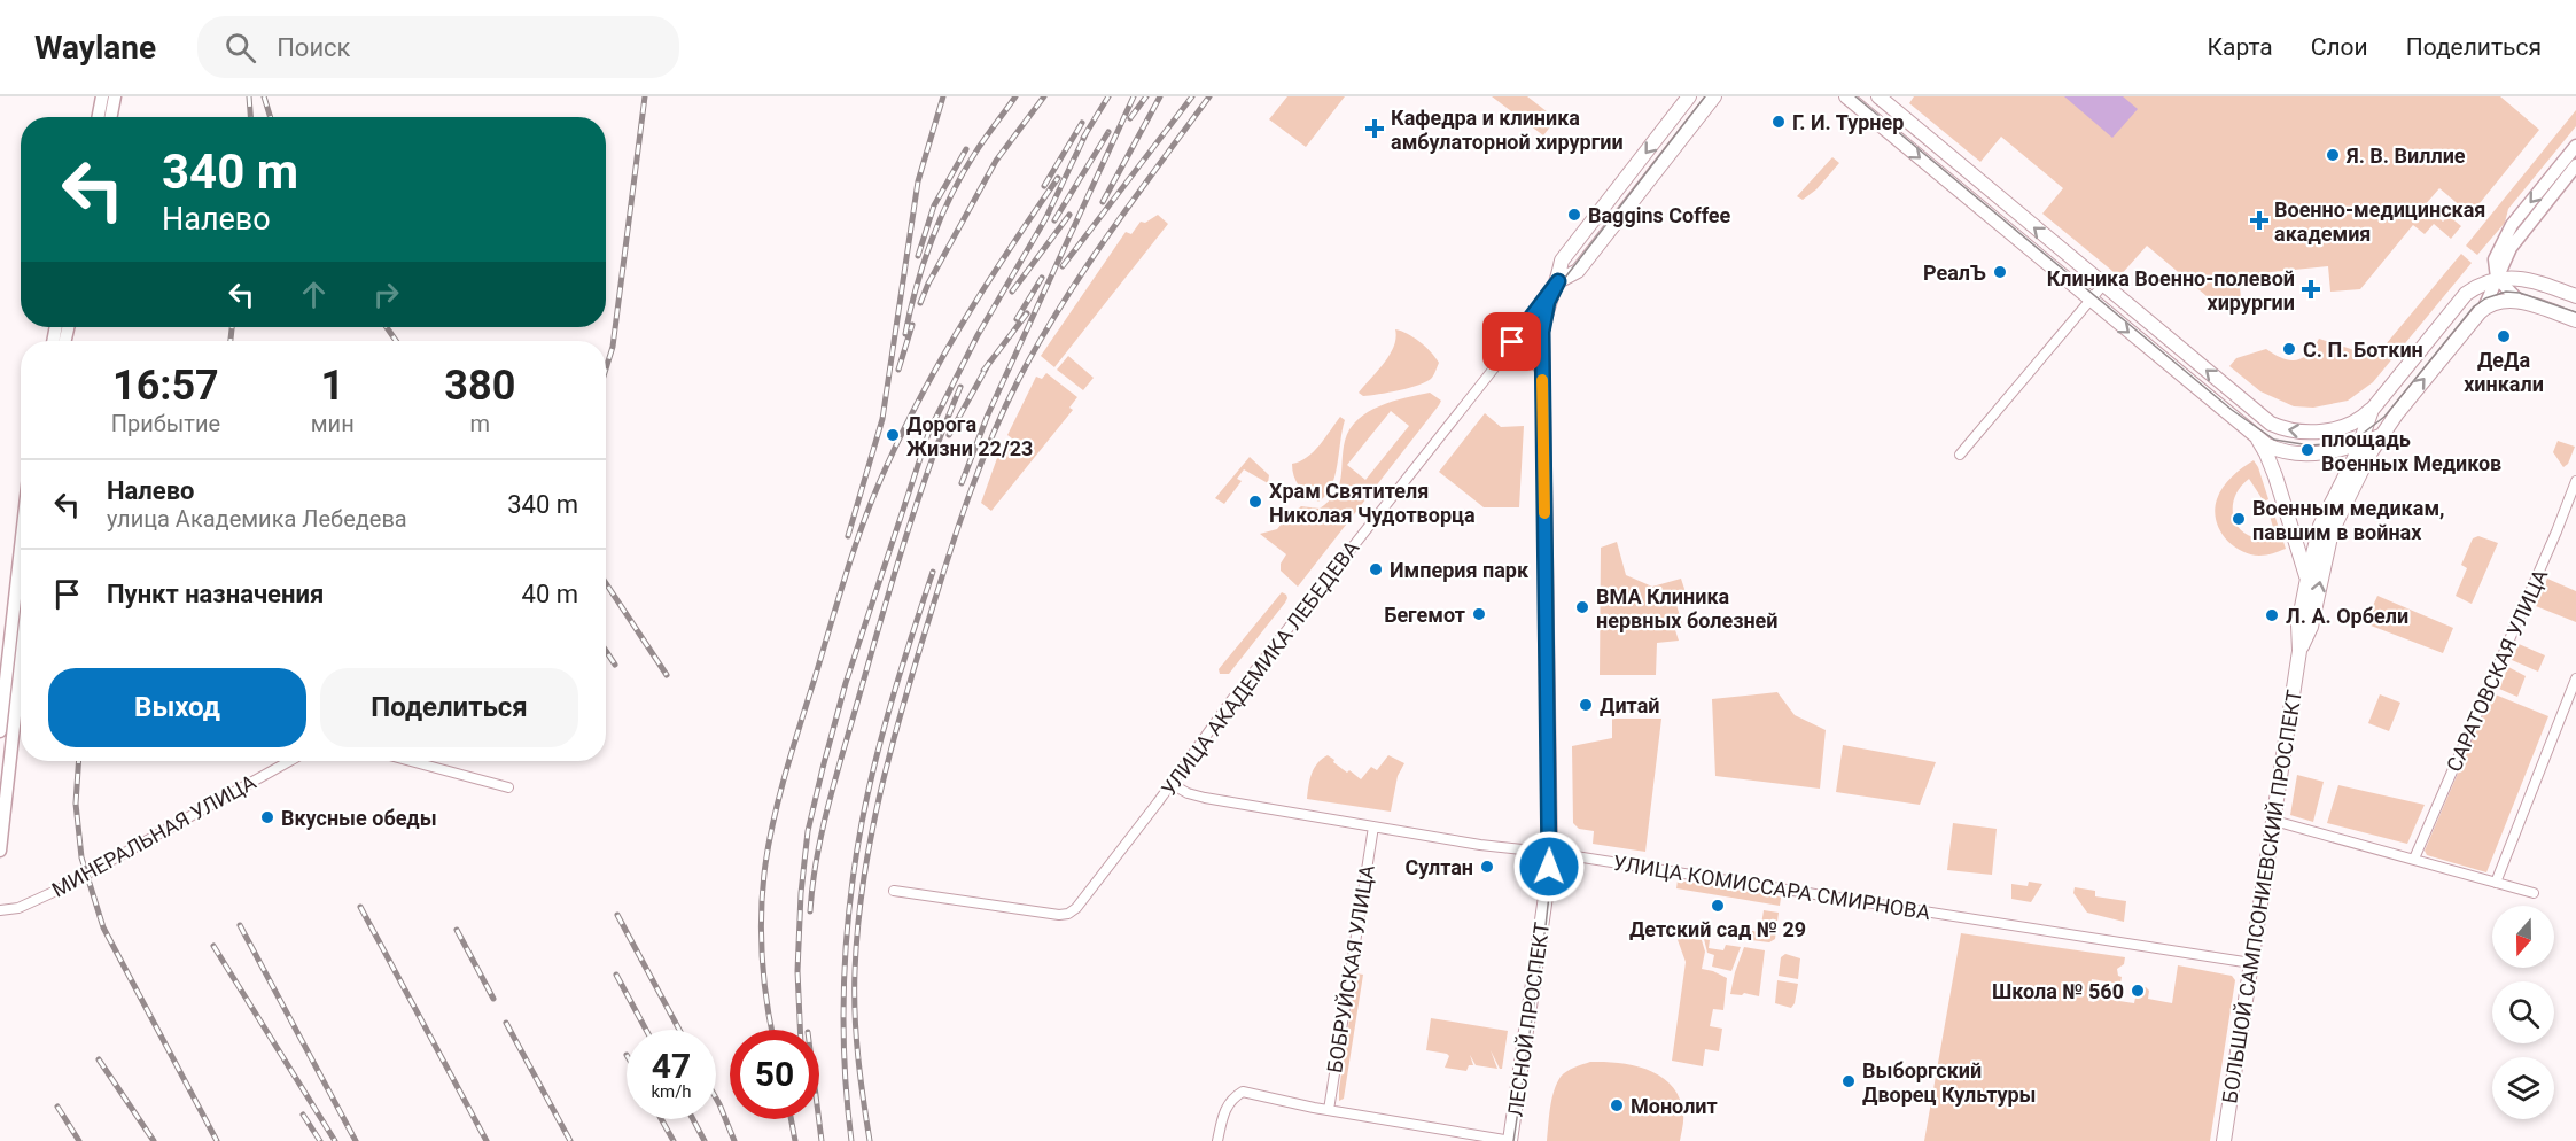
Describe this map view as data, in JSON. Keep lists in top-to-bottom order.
{
  "streets": {
    "main road": ["УЛИЦА АКАДЕМИКА ЛЕБЕДЕВА", "БОЛЬШОЙ САМПСОНИЕВСКИЙ ПРОСПЕКТ", "ЛЕСНОЙ ПРОСПЕКТ"],
    "street": [
      "САРАТОВСКАЯ УЛИЦА",
      "МИНЕРАЛЬНАЯ УЛИЦА",
      "УЛИЦА КОМИССАРА СМИРНОВА",
      "БОБРУЙСКАЯ УЛИЦА"
    ]
  },
  "crossings": [
    ["УЛИЦА АКАДЕМИКА ЛЕБЕДЕВА", "УЛИЦА КОМИССАРА СМИРНОВА"],
    ["УЛИЦА АКАДЕМИКА ЛЕБЕДЕВА", "ЛЕСНОЙ ПРОСПЕКТ"],
    ["УЛИЦА КОМИССАРА СМИРНОВА", "БОЛЬШОЙ САМПСОНИЕВСКИЙ ПРОСПЕКТ"],
    ["УЛИЦА КОМИССАРА СМИРНОВА", "БОБРУЙСКАЯ УЛИЦА"],
    ["УЛИЦА КОМИССАРА СМИРНОВА", "ЛЕСНОЙ ПРОСПЕКТ"]
  ],
  "places": {
    "other": [
      "Г. И. Турнер",
      "Я. В. Виллие",
      "Baggins Coffee",
      "РеалЪ",
      "ДеДа хинкали",
      "С. П. Боткин",
      "Дорога Жизни 22/23",
      "площадь Военных Медиков",
      "Храм Святителя Николая Чудотворца",
      "Военным медикам, павшим в войнах",
      "Империя парк",
      "ВМА Клиника нервных болезней",
      "Бегемот",
      "Л. А. Орбели",
      "Дитай",
      "Вкусные обеды",
      "Султан",
      "Детский сад № 29",
      "Школа № 560",
      "Выборгский Дворец Культуры",
      "Монолит"
    ],
    "health": ["Кафедра и клиника амбулаторной хирургии", "Военно-медицинская академия", "Клиника Военно-полевой хирургии"]
  },
  "north": "bottom",
  "page": {
    "header": "Waylane",
    "search": "Поиск",
    "nav": ["Карта", "Слои", "Поделиться"],
    "turn": ["340 m", "Налево"],
    "eta": [
      "16:57",
      "Прибытие",
      "1",
      "мин",
      "380",
      "m"
    ],
    "list": [
      {
        "name": "Налево",
        "note": "улица Академика Лебедева",
        "value": "340 m"
      },
      {
        "name": "Пункт назначения",
        "value": "40 m"
      }
    ],
    "buttons": ["Выход", "Поделиться"],
    "speed": "47 km/h",
    "limit": "50"
  }
}
